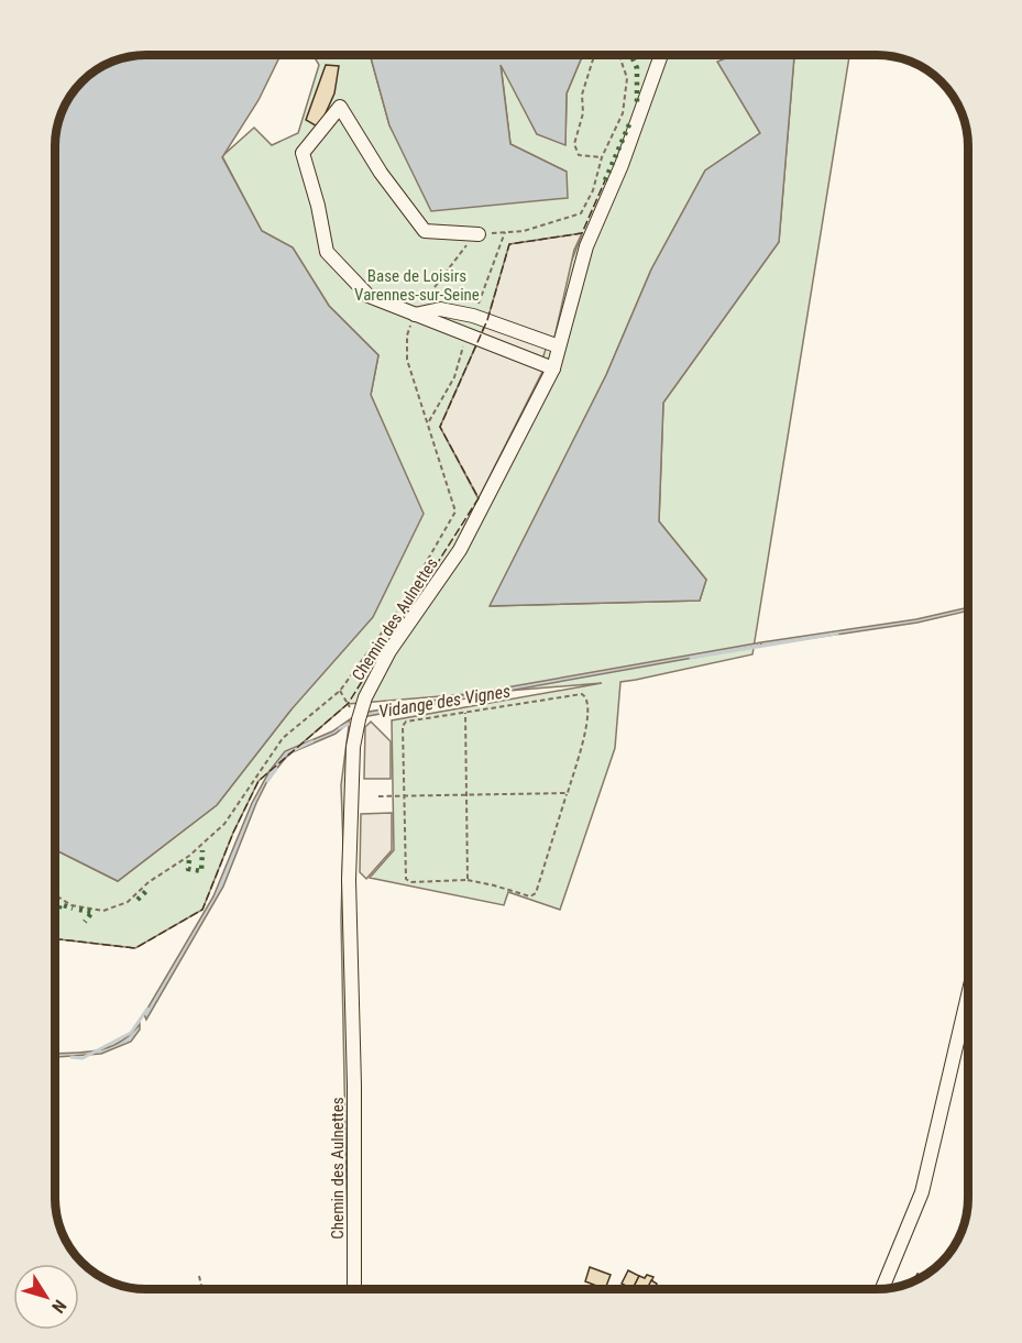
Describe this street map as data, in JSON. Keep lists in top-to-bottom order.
{
  "streets": {
    "street": ["Chemin des Aulnettes"]
  },
  "water": ["Vidange des Vignes"],
  "parks": ["Base de Loisirs Varennes-sur-Seine"],
  "north": "bottom right"
}
